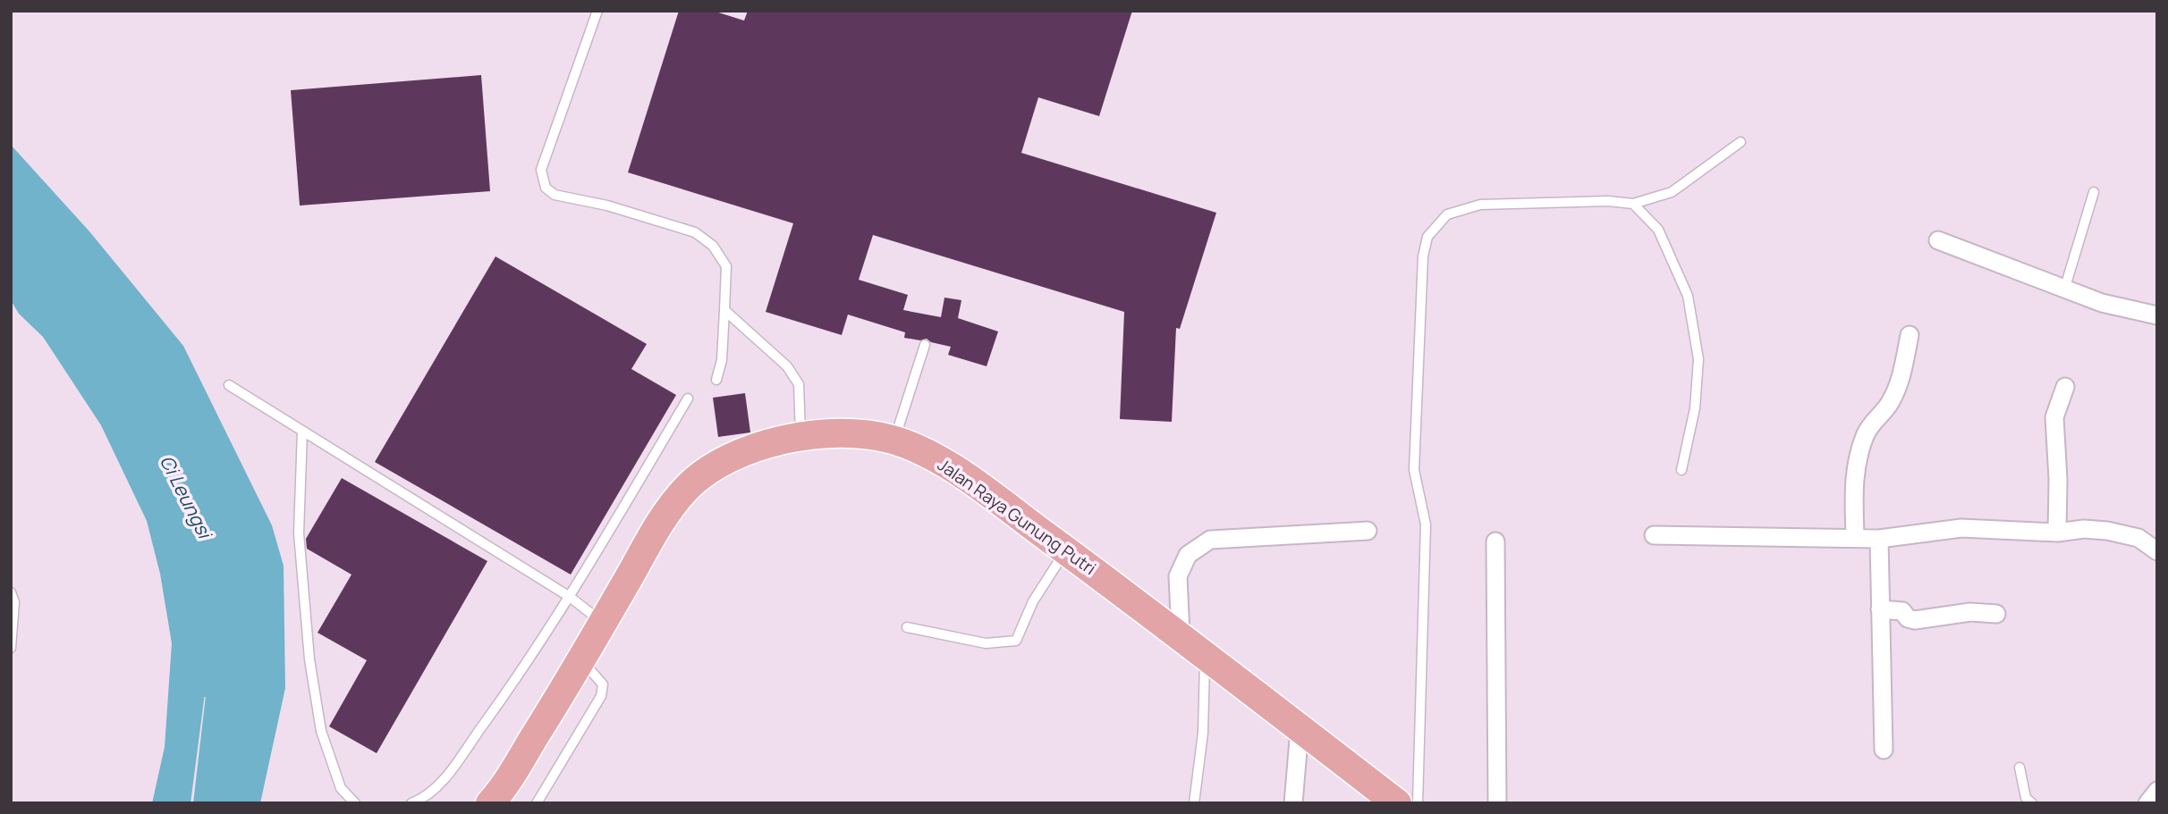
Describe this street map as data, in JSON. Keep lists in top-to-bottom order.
{
  "streets": {
    "main road": ["Jalan Raya Gunung Putri"]
  },
  "water": ["Ci Leungsi"]
}
